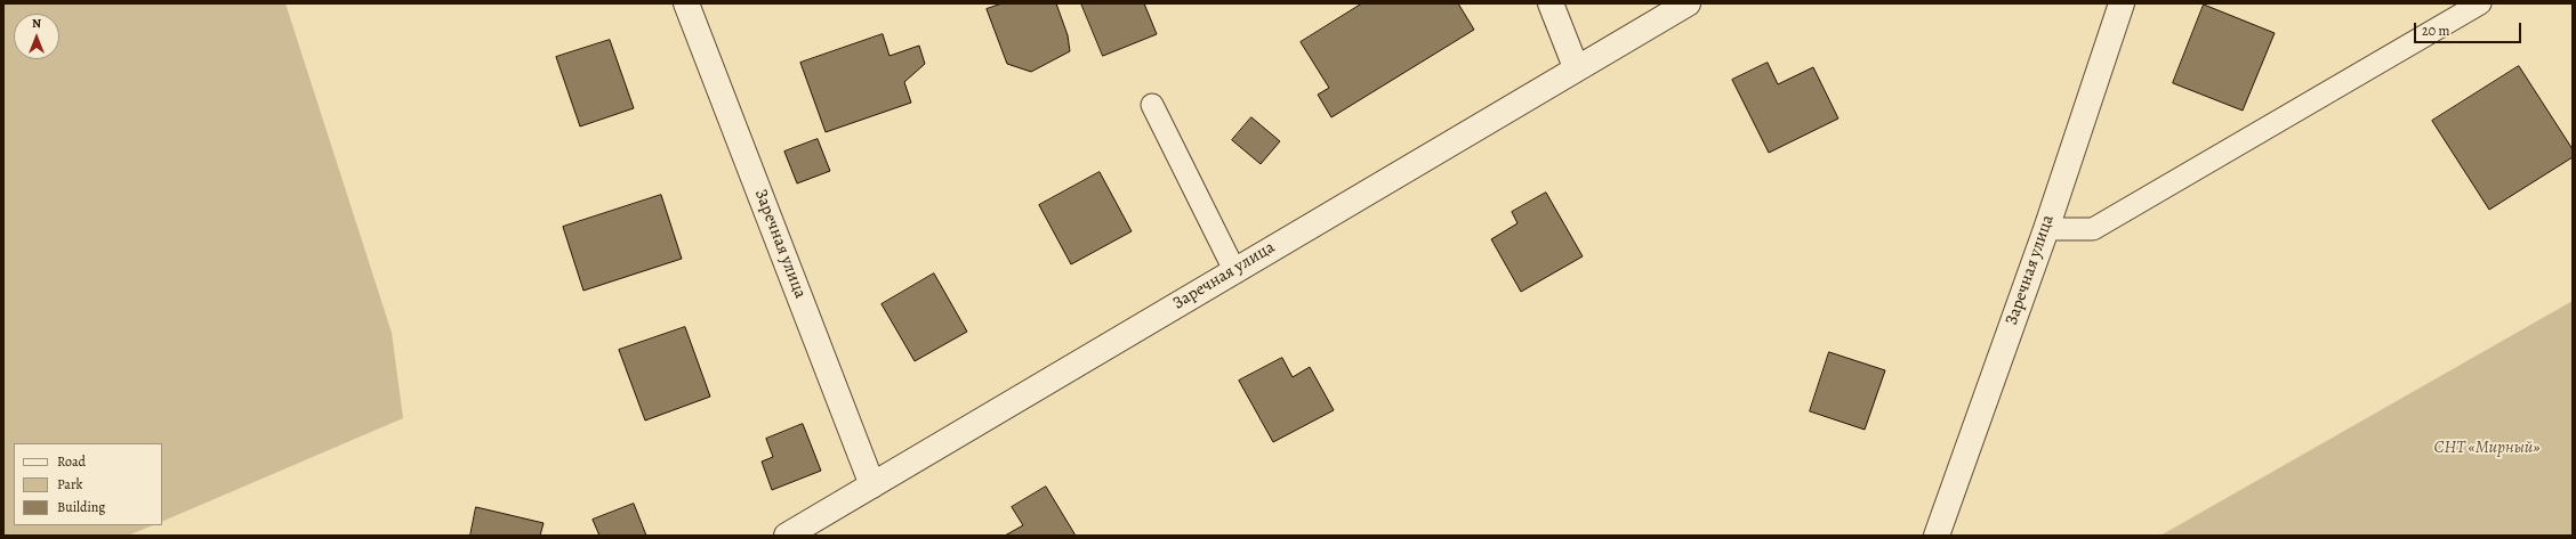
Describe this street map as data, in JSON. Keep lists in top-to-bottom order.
{
  "streets": {
    "street": ["Заречная улица"]
  },
  "parks": ["СНТ «Мирный»"],
  "legend": ["Road", "Park", "Building"],
  "scale_bar": "20 m",
  "north": "top"
}
